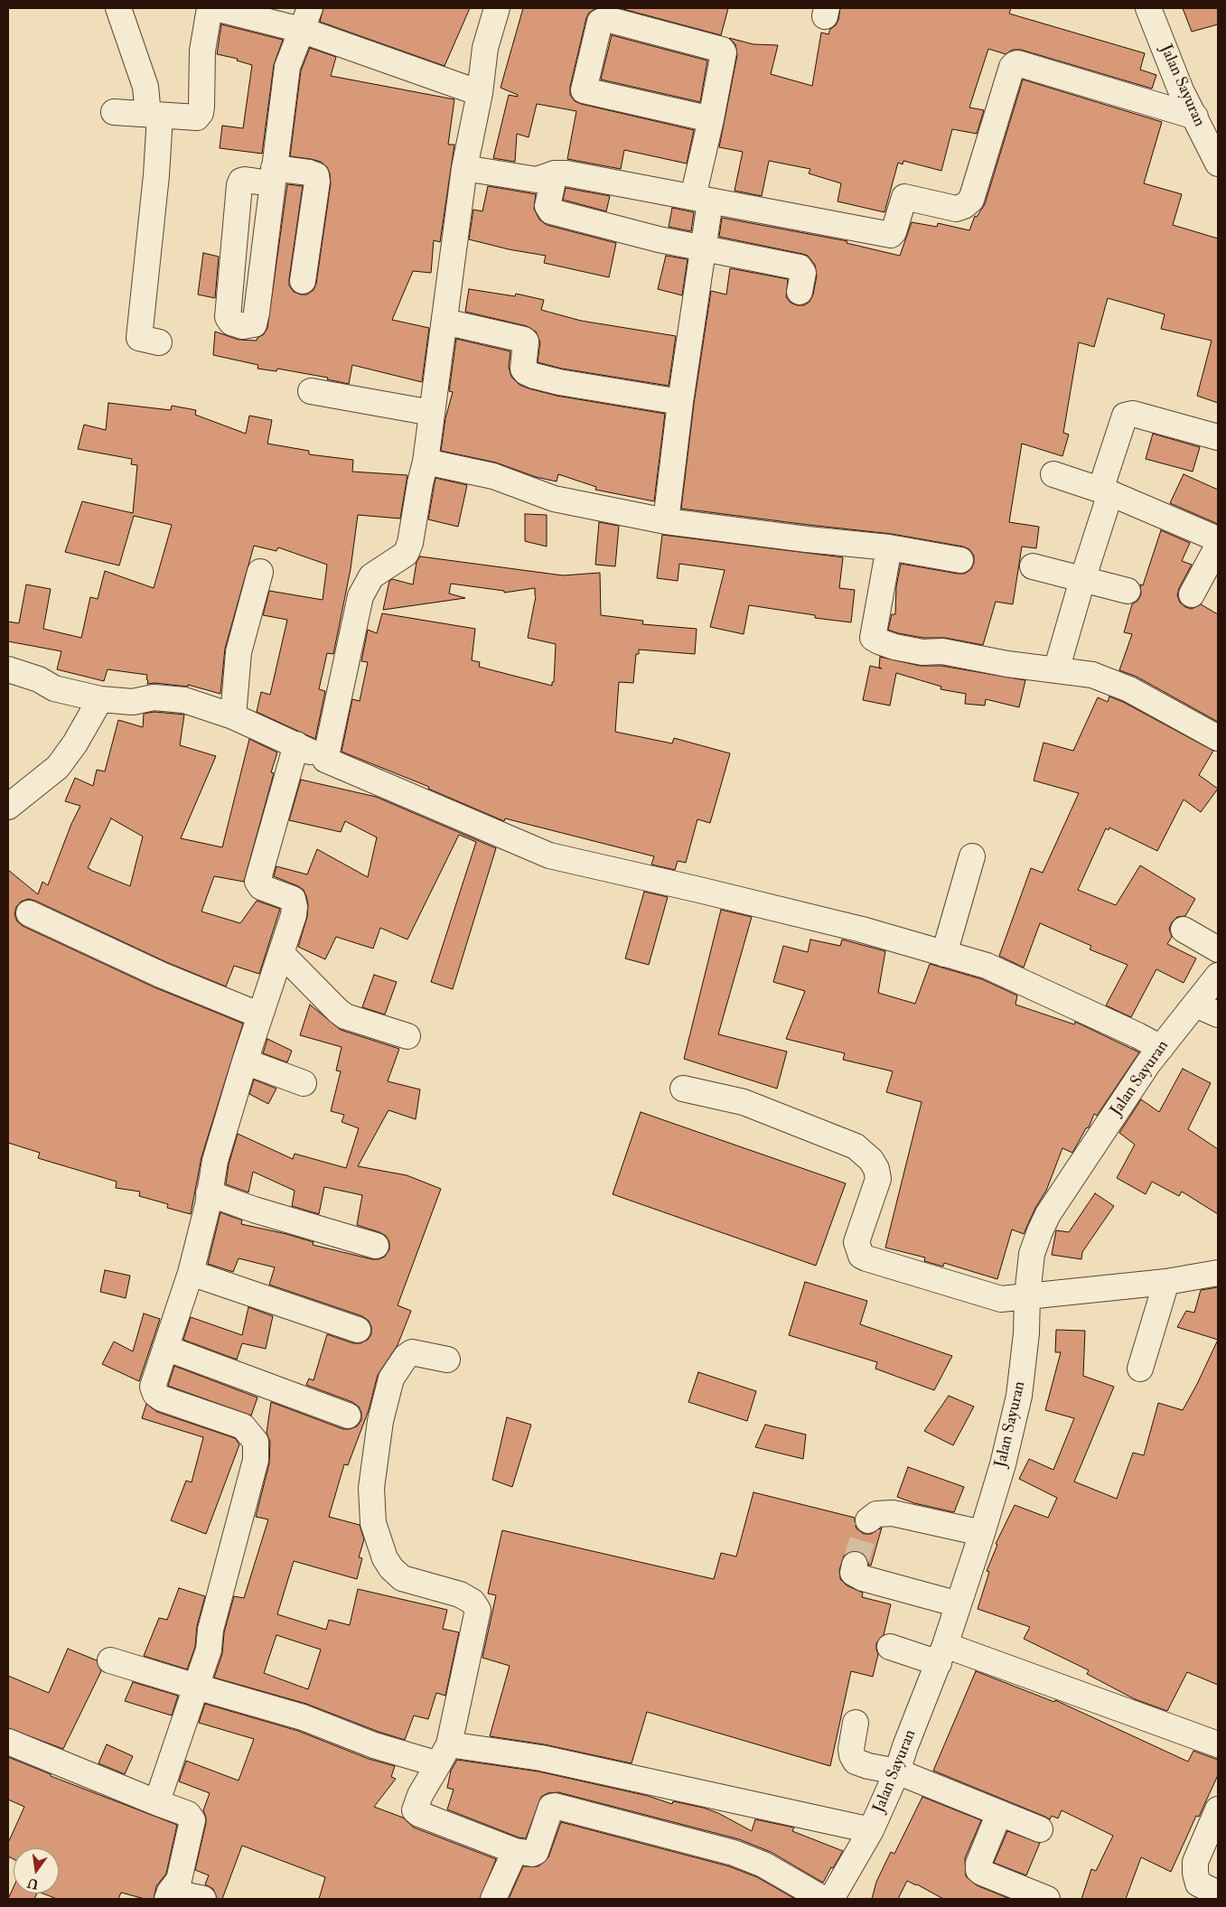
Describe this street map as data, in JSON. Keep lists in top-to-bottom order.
{
  "streets": {
    "street": ["Jalan Sayuran"]
  },
  "north": "bottom"
}
